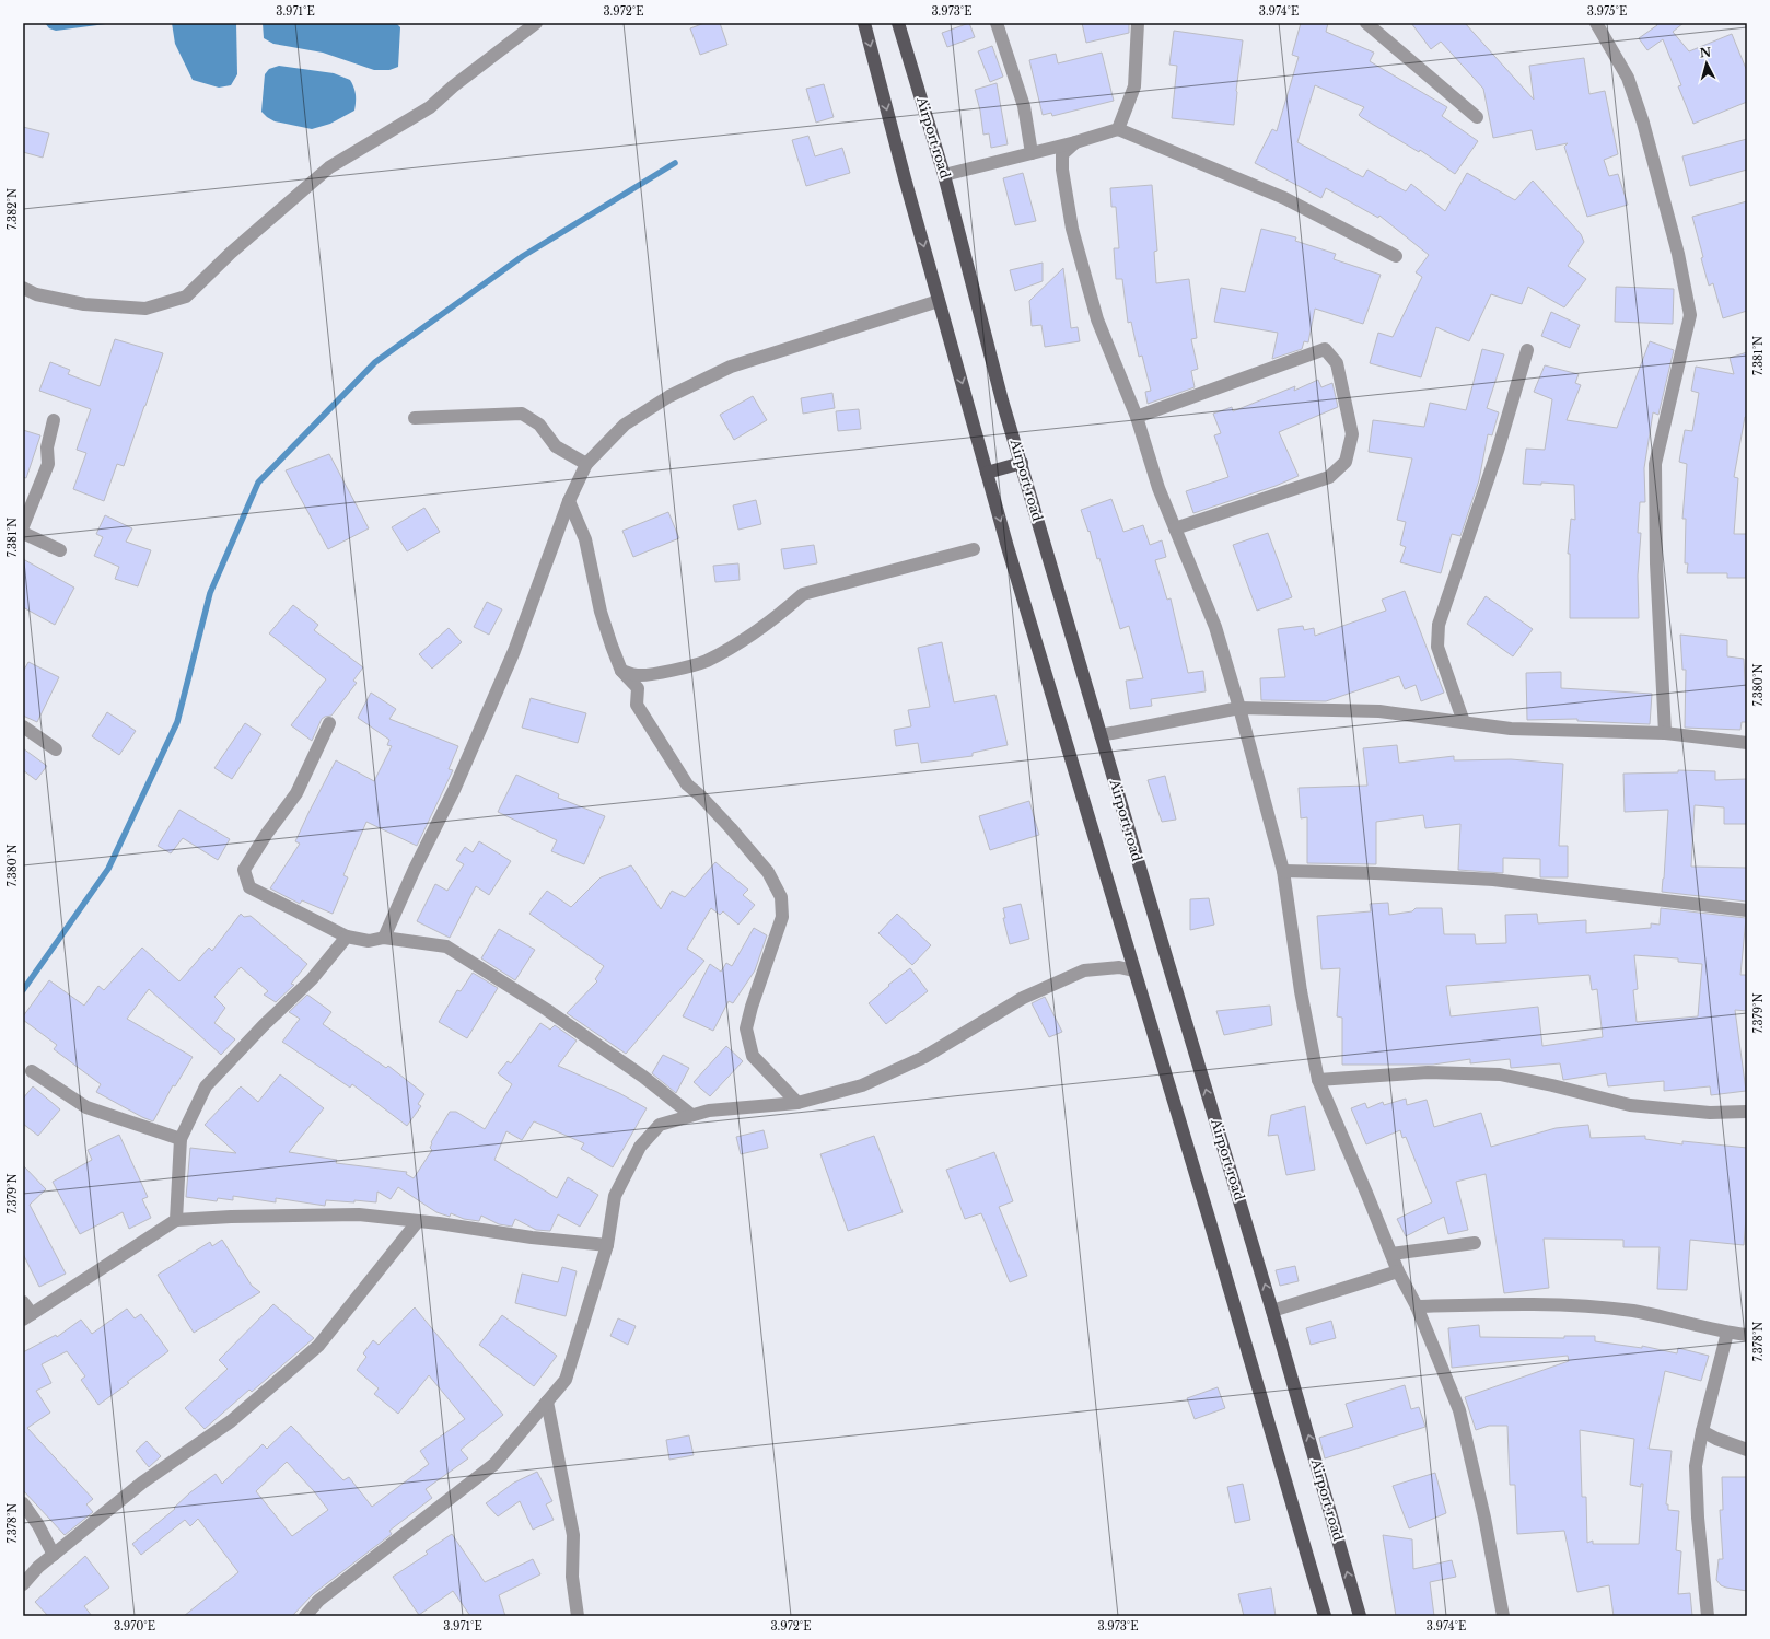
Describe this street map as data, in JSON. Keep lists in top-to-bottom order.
{
  "streets": {
    "main road": ["Airport road"]
  },
  "north": "top",
  "coordinates": [
    "3.971°E",
    "3.972°E",
    "3.973°E",
    "3.974°E",
    "3.975°E",
    "7.382°N",
    "7.381°N",
    "7.380°N",
    "7.379°N",
    "7.378°N",
    "3.970°E"
  ]
}
